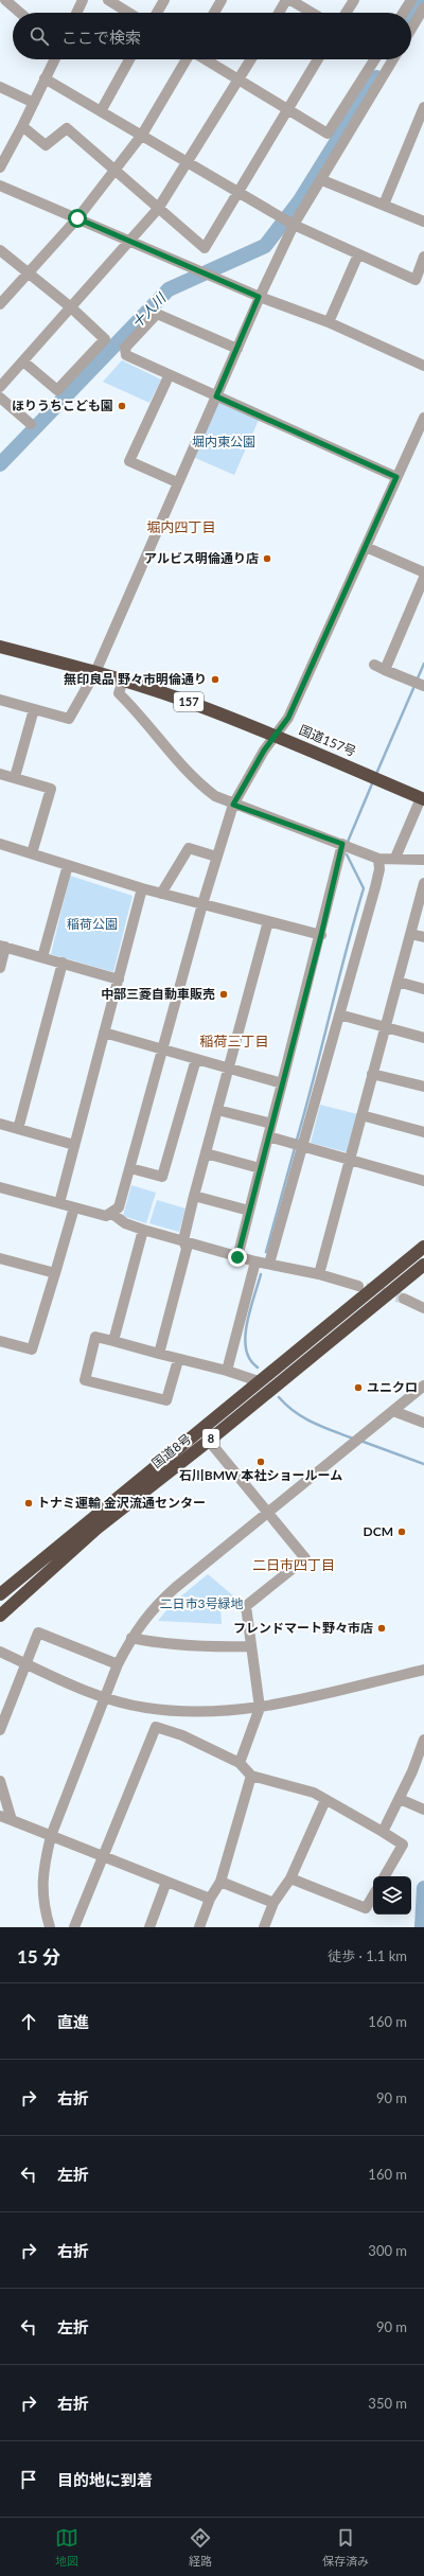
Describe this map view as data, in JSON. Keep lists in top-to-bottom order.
{
  "streets": {
    "highway": [
      "157",
      "国道157号",
      "8",
      "国道8号"
    ]
  },
  "districts": ["堀内四丁目", "稲荷三丁目", "二日市四丁目"],
  "water": ["十人川"],
  "parks": ["堀内東公園", "稲荷公園", "二日市3号緑地"],
  "places": [
    "ほりうちこども園",
    "アルビス明倫通り店",
    "無印良品 野々市明倫通り",
    "中部三菱自動車販売",
    "ユニクロ",
    "石川BMW 本社ショールーム",
    "トナミ運輸 金沢流通センター",
    "DCM",
    "フレンドマート野々市店"
  ],
  "page": {
    "search": "ここで検索",
    "heading": ["15 分", "徒歩 · 1.1 km"],
    "list": [
      ["直進", "160 m"],
      ["右折", "90 m"],
      ["左折", "160 m"],
      ["右折", "300 m"],
      ["左折", "90 m"],
      ["右折", "350 m"],
      "目的地に到着"
    ],
    "nav": ["地図", "経路", "保存済み"]
  }
}
